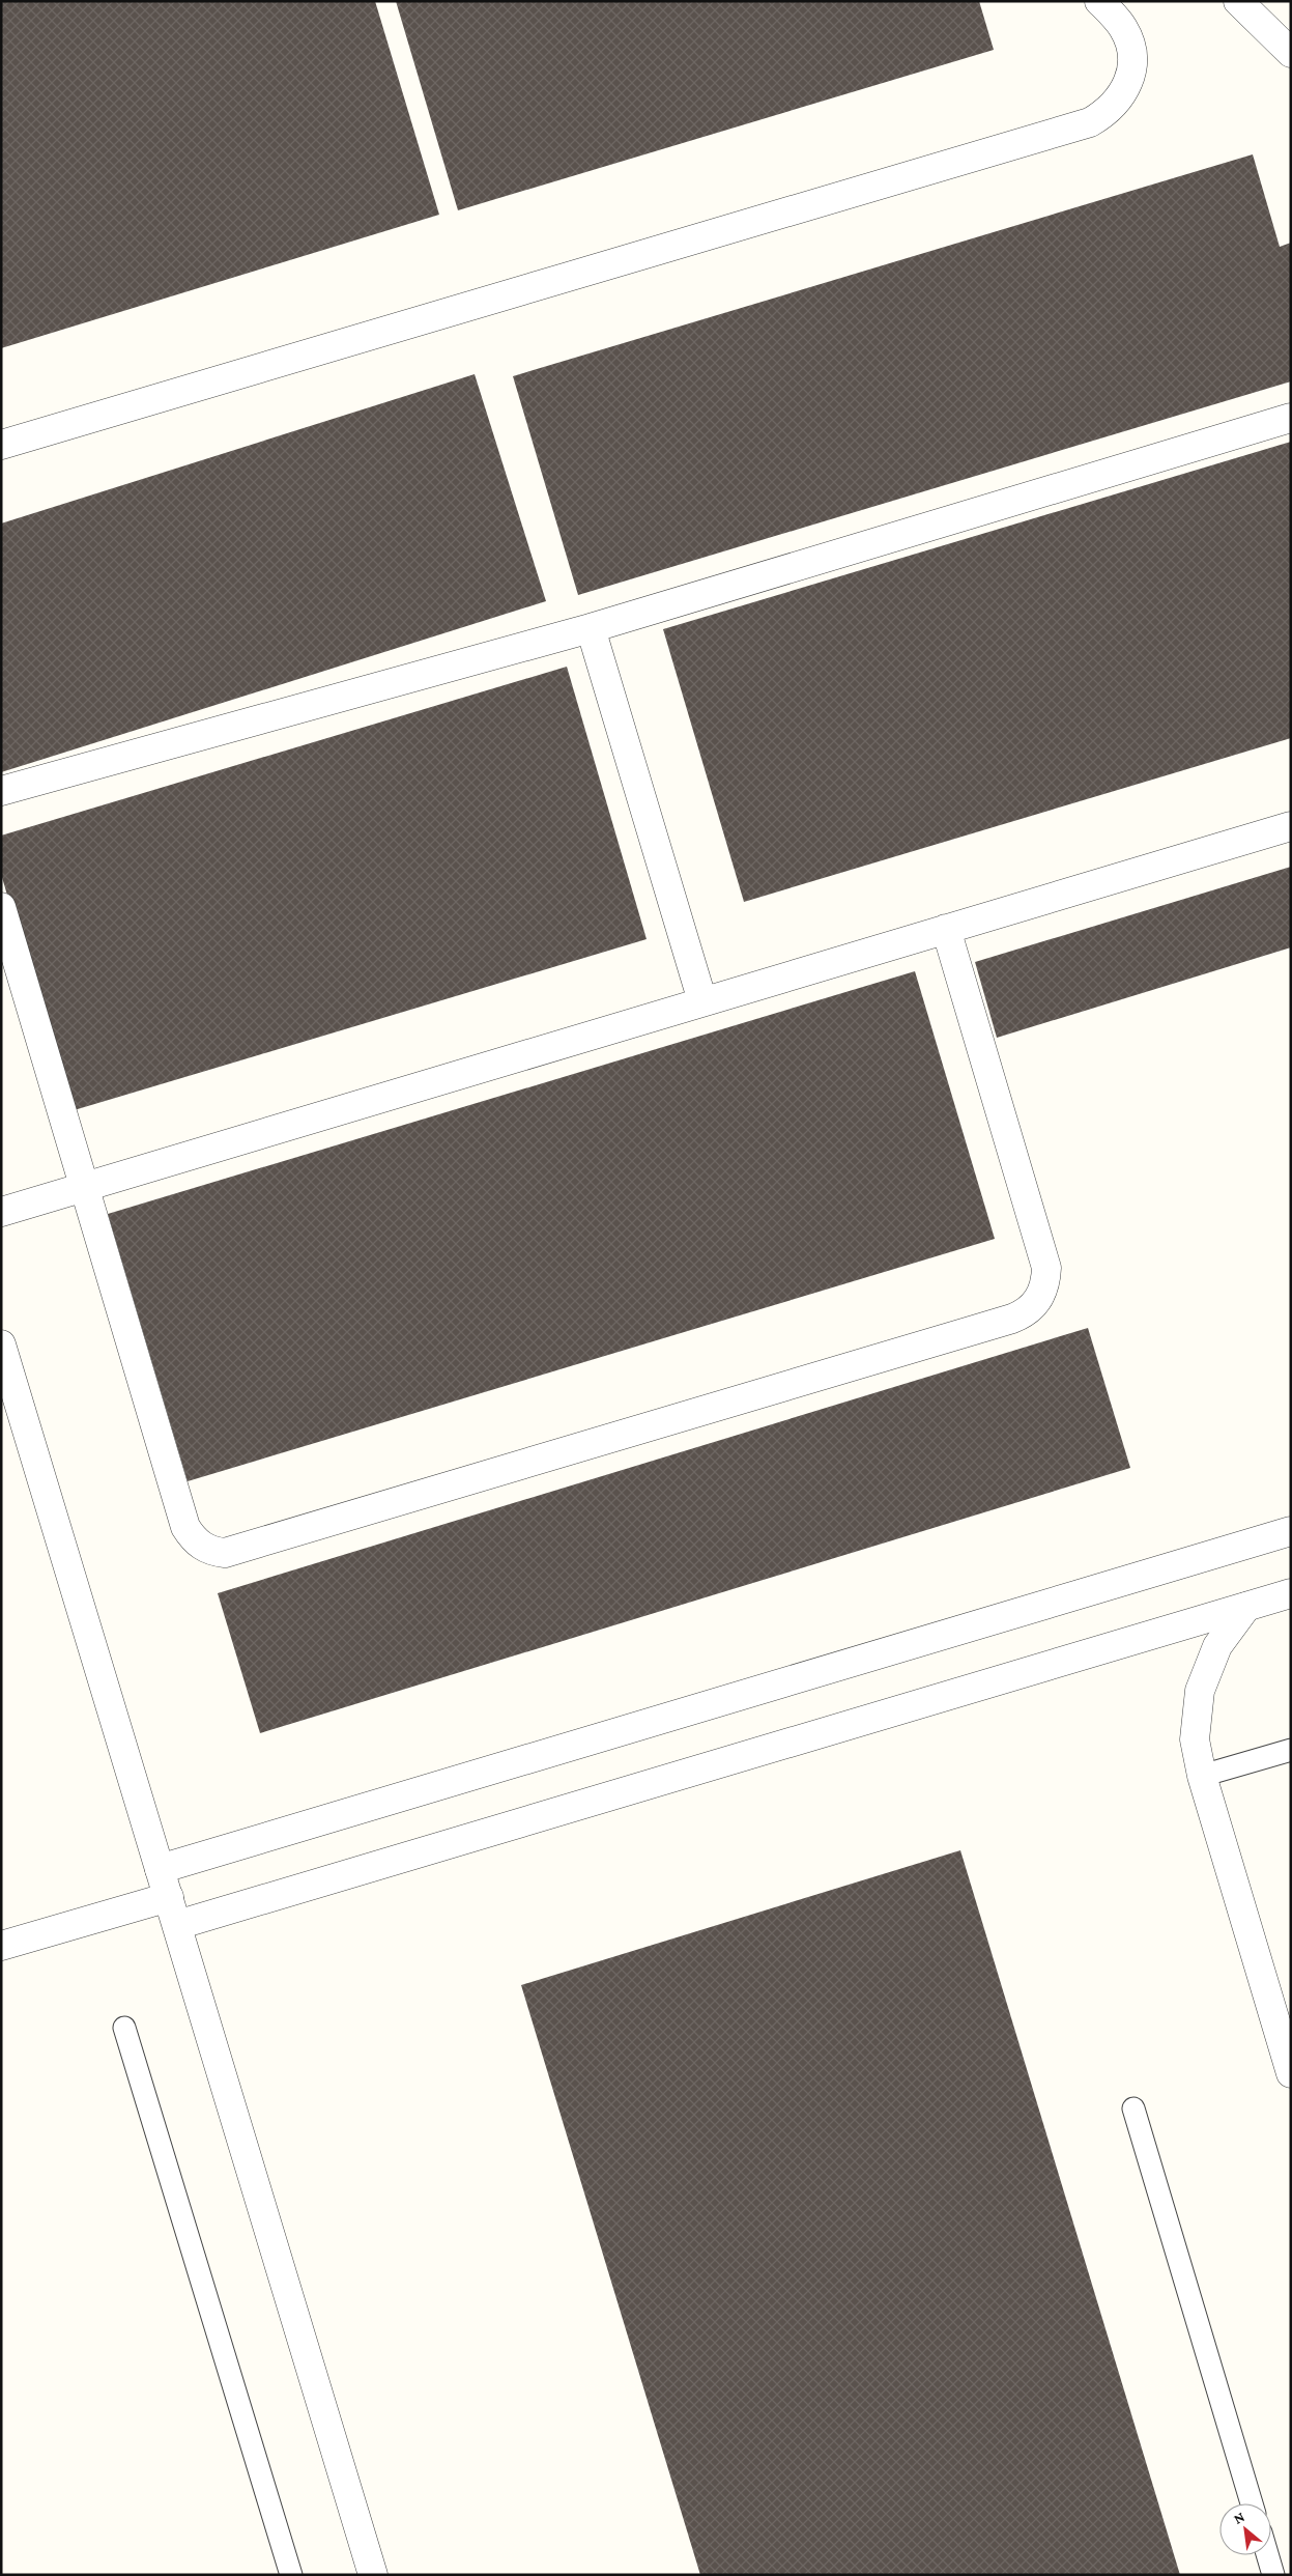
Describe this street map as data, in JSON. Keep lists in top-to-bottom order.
{
  "north": "top left"
}
